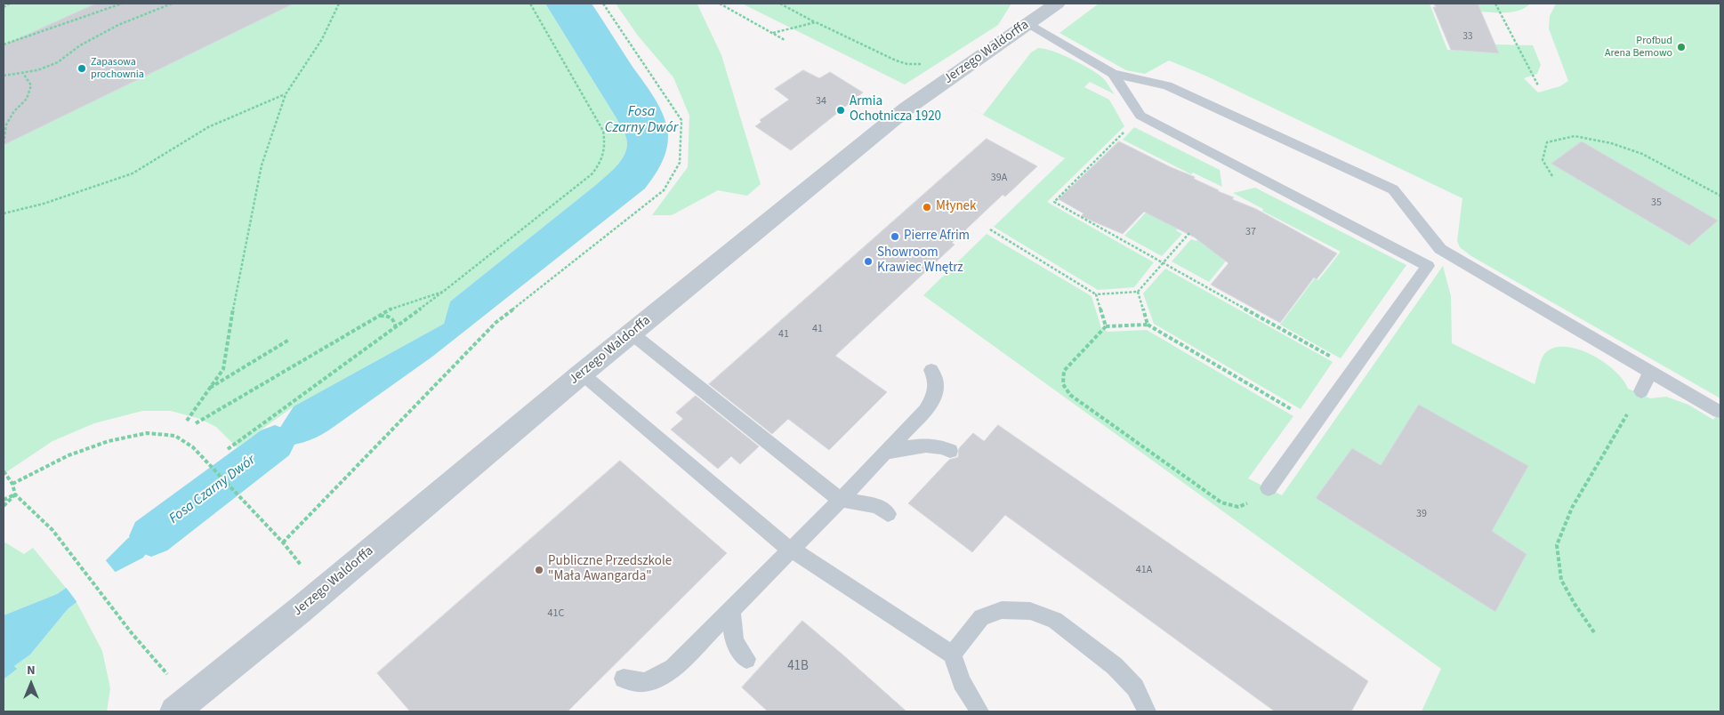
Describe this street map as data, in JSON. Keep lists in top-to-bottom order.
{
  "streets": {
    "street": ["Jerzego Waldorffa"]
  },
  "water": ["Fosa Czarny Dwór"],
  "places": [
    "Profbud Arena Bemowo",
    "Zapasowa prochownia",
    "Armia Ochotnicza 1920",
    "Młynek",
    "Pierre Afrim",
    "Showroom Krawiec Wnętrz",
    "Publiczne Przedszkole \"Mała Awangarda\""
  ],
  "house_numbers": [
    "33",
    "34",
    "39A",
    "35",
    "37",
    "41",
    "41",
    "39",
    "41A",
    "41C",
    "41B"
  ],
  "north": "top"
}
